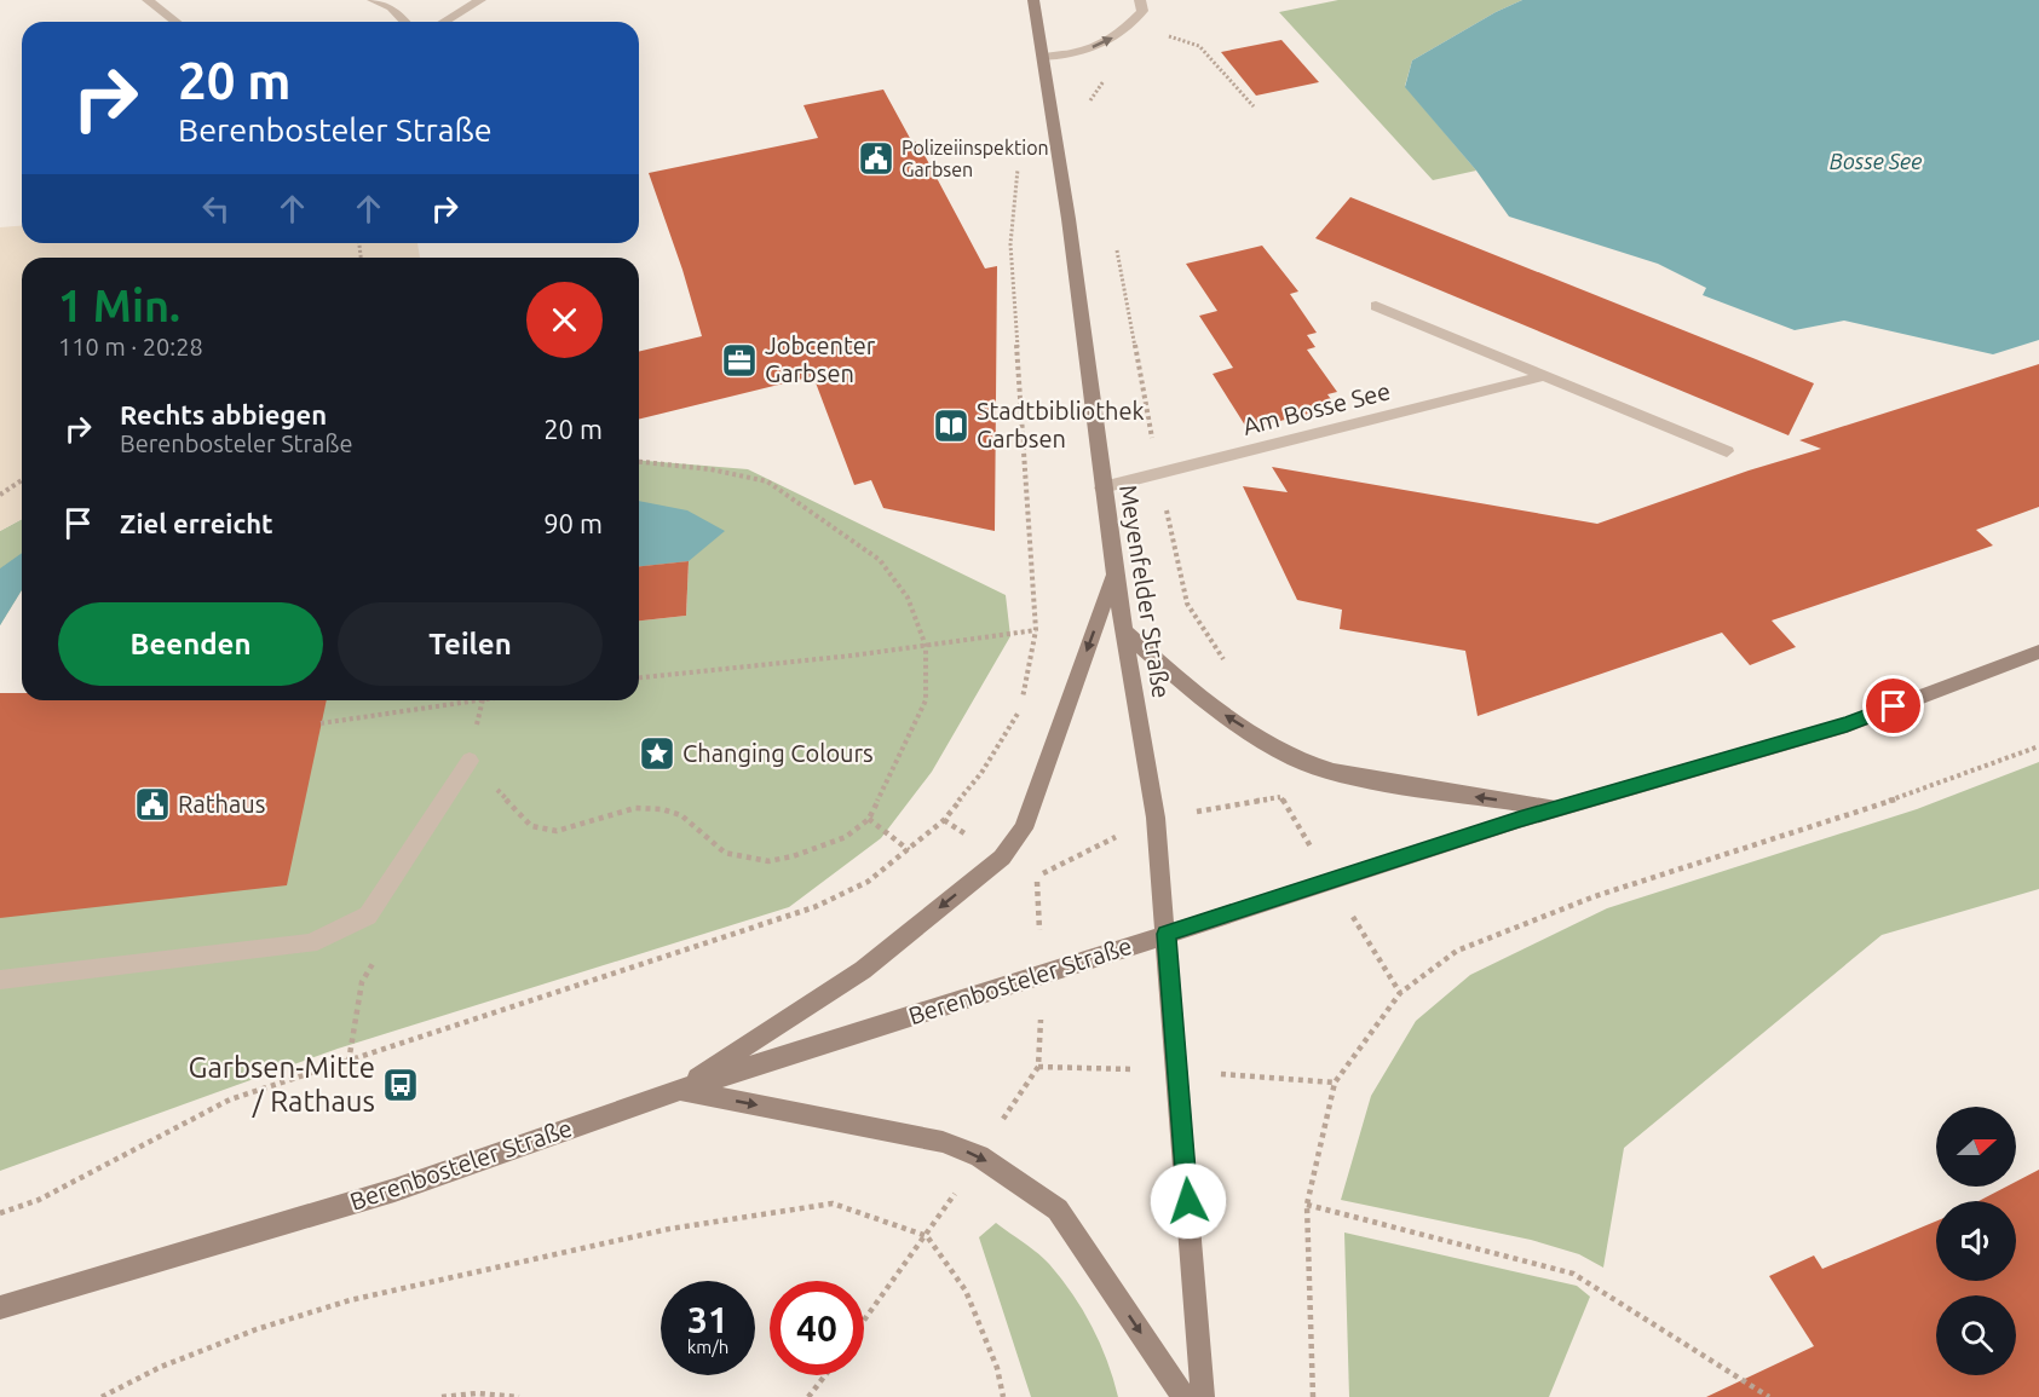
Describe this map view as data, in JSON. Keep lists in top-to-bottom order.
{
  "streets": {
    "street": ["Am Bosse See", "Meyenfelder Straße", "Berenbosteler Straße"]
  },
  "crossings": [
    ["Am Bosse See", "Meyenfelder Straße"],
    ["Meyenfelder Straße", "Berenbosteler Straße"]
  ],
  "water": ["Bosse See"],
  "places": {
    "public building": ["Polizeiinspektion Garbsen", "Rathaus"],
    "office": ["Jobcenter Garbsen"],
    "library": ["Stadtbibliothek Garbsen"],
    "place": ["Changing Colours"],
    "bus stop": ["Garbsen-Mitte / Rathaus"]
  },
  "north": "right",
  "page": {
    "turn": ["20 m", "Berenbosteler Straße"],
    "heading": ["1 Min.", "110 m · 20:28"],
    "list": [
      {
        "name": "Rechts abbiegen",
        "note": "Berenbosteler Straße",
        "value": "20 m"
      },
      {
        "name": "Ziel erreicht",
        "value": "90 m"
      }
    ],
    "buttons": ["Beenden", "Teilen"],
    "speed": "31 km/h",
    "limit": "40"
  }
}
